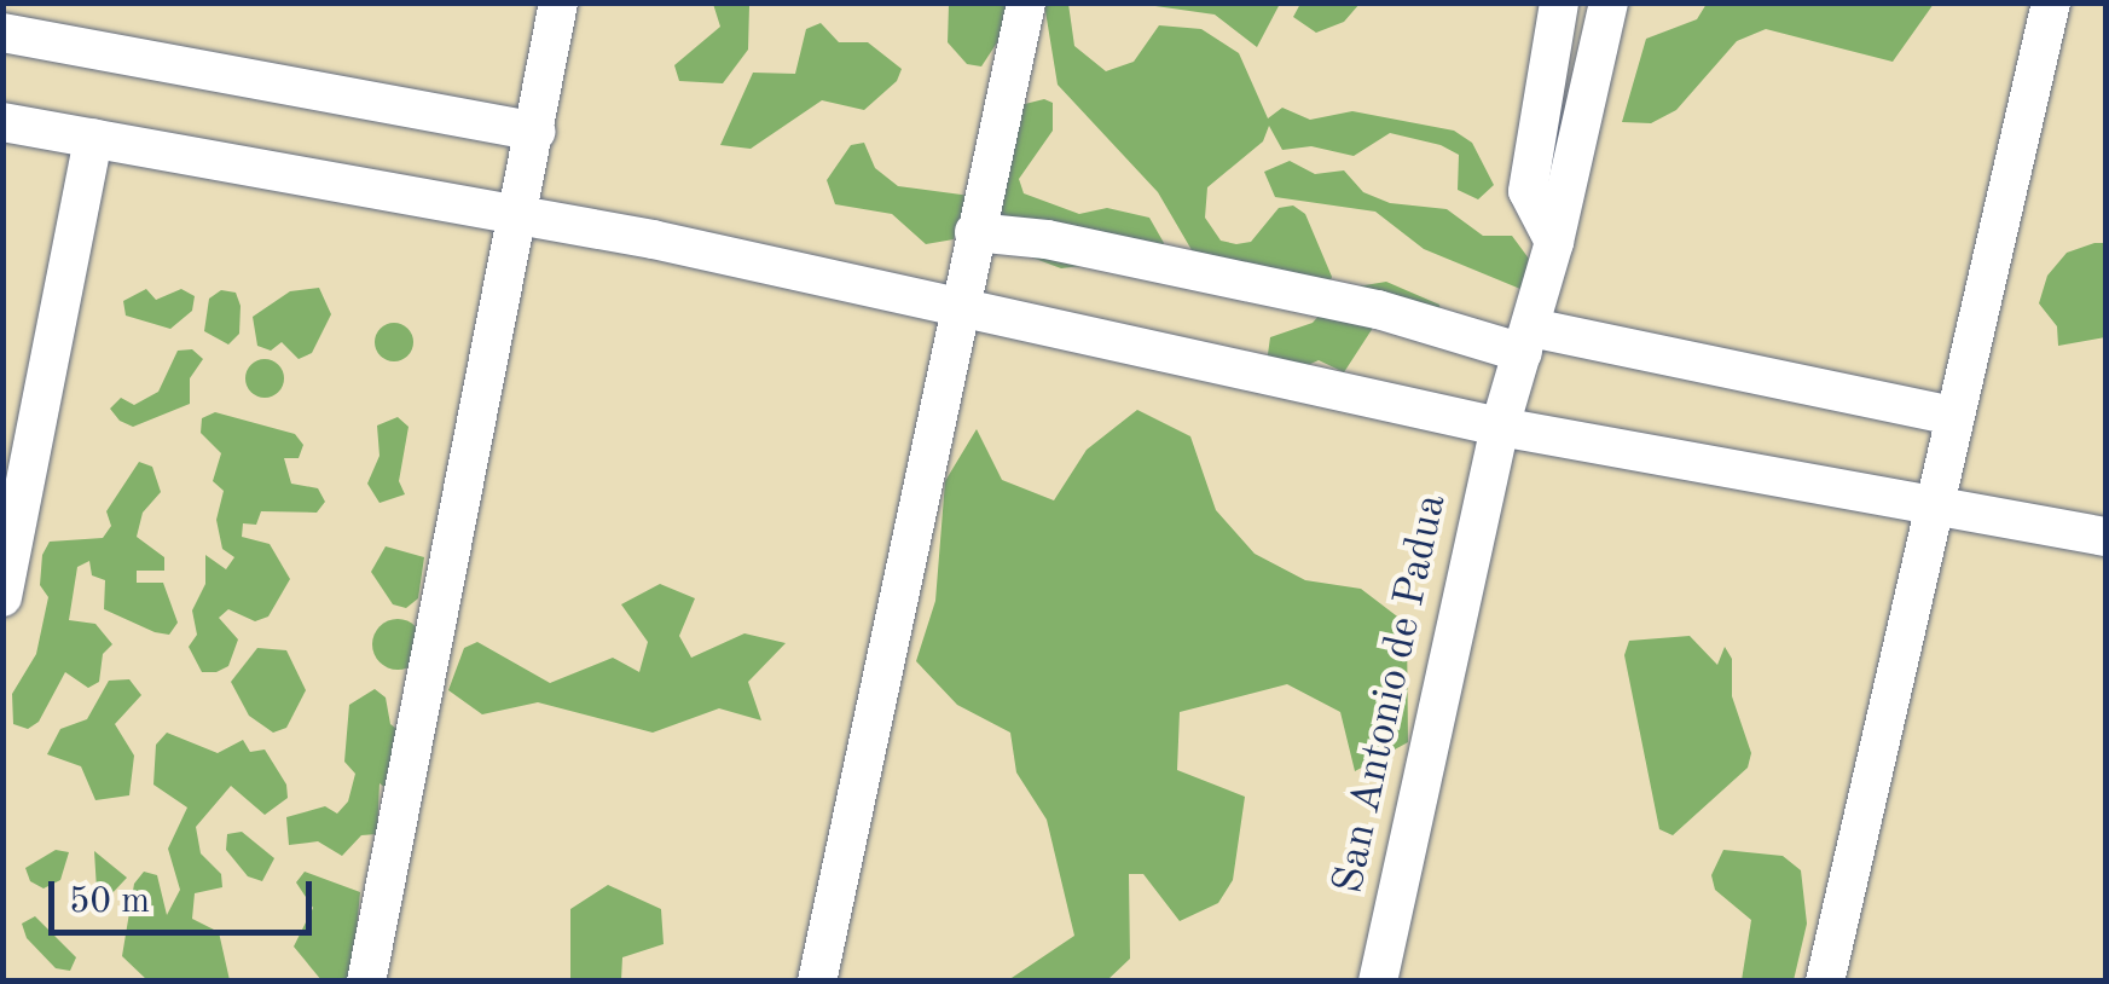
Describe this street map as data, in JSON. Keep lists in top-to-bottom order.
{
  "streets": {
    "street": ["San Antonio de Padua"]
  },
  "scale_bar": "50 m"
}
